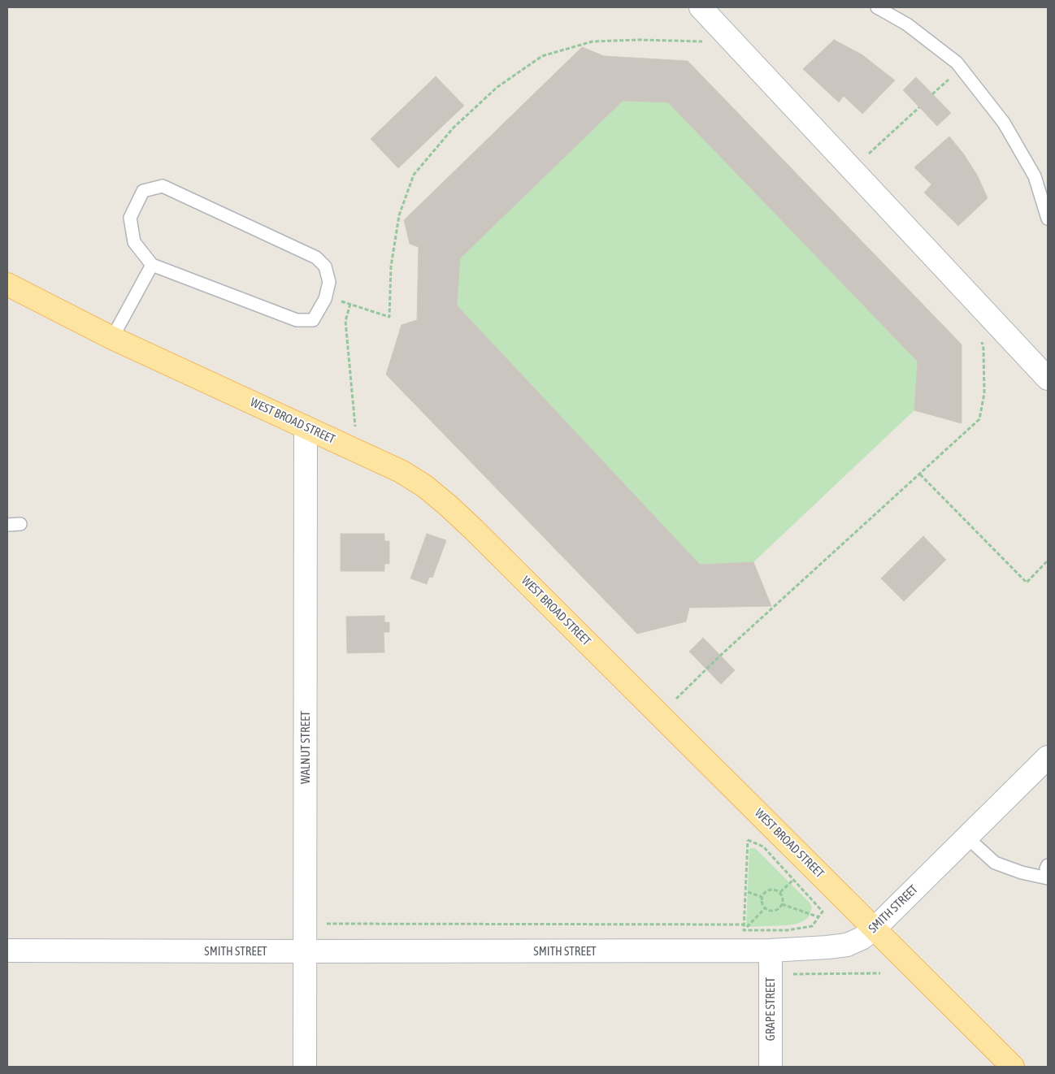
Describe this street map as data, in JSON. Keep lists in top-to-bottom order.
{
  "streets": {
    "main road": ["WEST BROAD STREET"],
    "street": ["WALNUT STREET", "SMITH STREET", "GRAPE STREET"]
  },
  "crossings": [
    ["WEST BROAD STREET", "WALNUT STREET"],
    ["WEST BROAD STREET", "SMITH STREET"],
    ["WALNUT STREET", "SMITH STREET"],
    ["SMITH STREET", "GRAPE STREET"]
  ]
}
